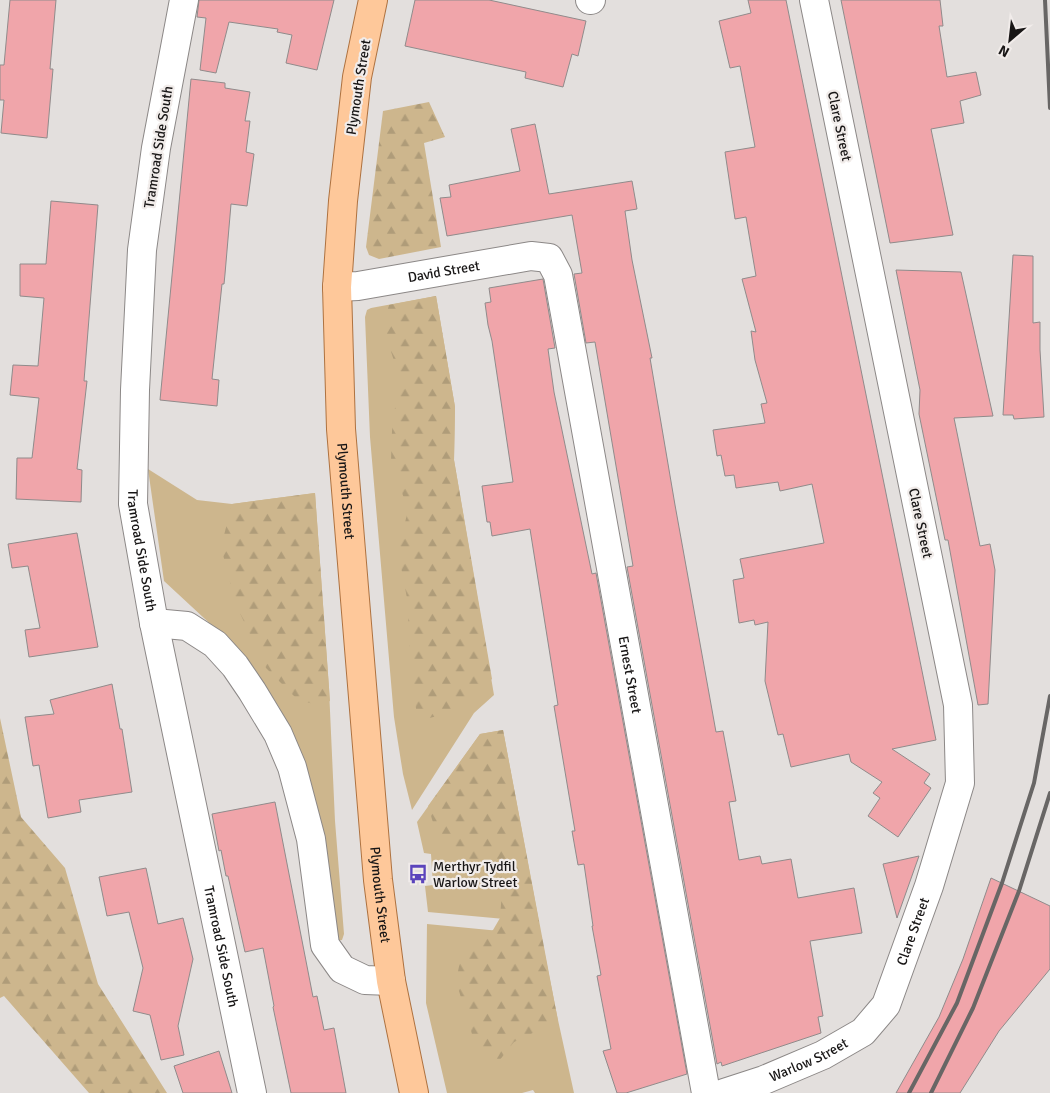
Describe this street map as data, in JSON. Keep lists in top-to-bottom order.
{
  "streets": {
    "main road": ["Plymouth Street"],
    "street": [
      "Clare Street",
      "Tramroad Side South",
      "David Street",
      "Ernest Street",
      "Warlow Street"
    ]
  },
  "crossings": [
    ["Plymouth Street", "David Street"],
    ["Clare Street", "Warlow Street"],
    ["David Street", "Ernest Street"]
  ],
  "places": {
    "bus stop": ["Merthyr Tydfil Warlow Street"]
  },
  "north": "bottom left"
}
